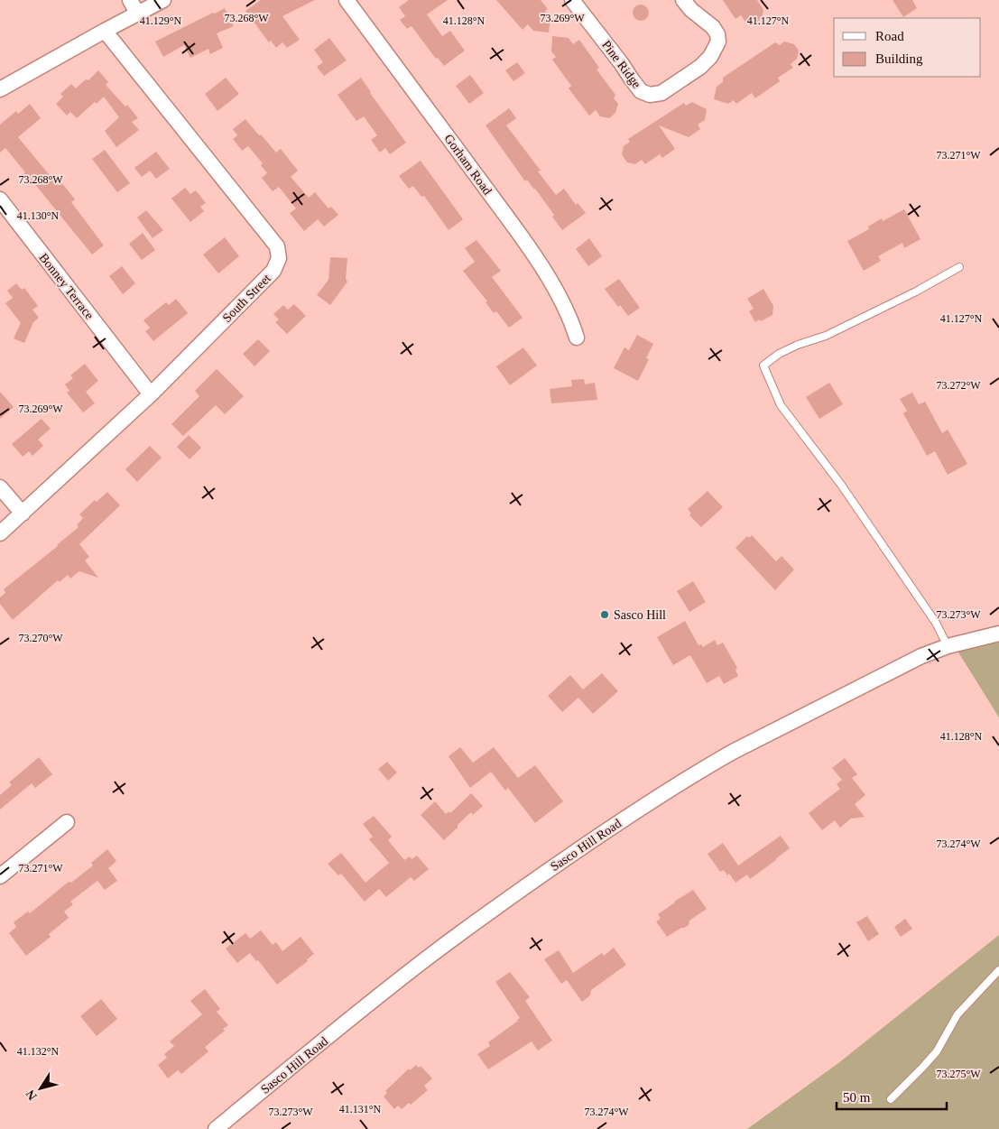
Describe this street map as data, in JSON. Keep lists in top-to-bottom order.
{
  "streets": {
    "street": [
      "Pine Ridge",
      "Gorham Road",
      "Bonney Terrace",
      "South Street",
      "Sasco Hill Road"
    ]
  },
  "crossings": [
    ["Bonney Terrace", "South Street"]
  ],
  "places": ["Sasco Hill"],
  "legend": ["Road", "Building"],
  "scale_bar": "50 m",
  "north": "bottom left",
  "coordinates": [
    "73.268°W",
    "73.269°W",
    "41.129°N",
    "41.128°N",
    "41.127°N",
    "73.271°W",
    "41.130°N",
    "73.272°W",
    "73.273°W",
    "73.270°W",
    "73.274°W",
    "41.132°N",
    "73.275°W",
    "41.131°N"
  ]
}
